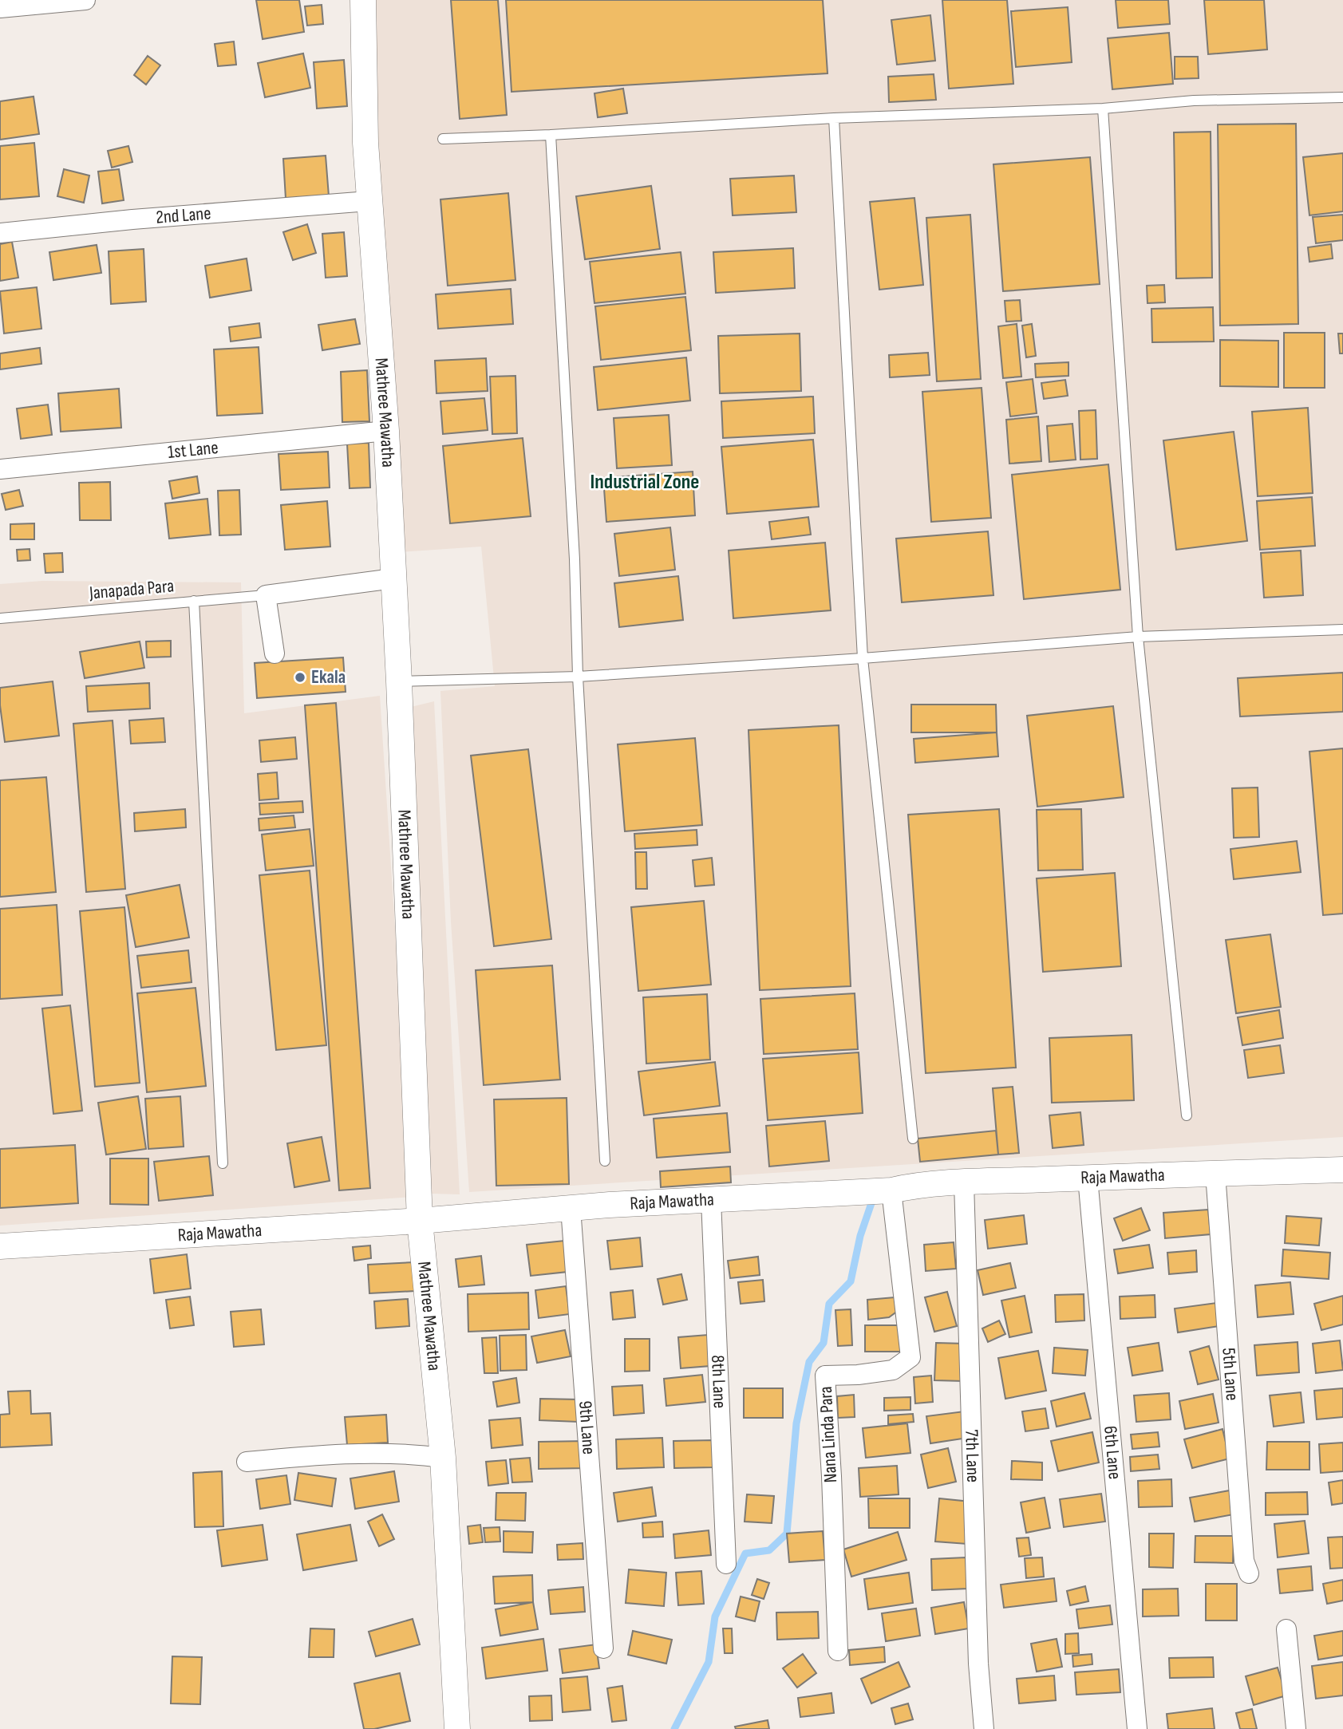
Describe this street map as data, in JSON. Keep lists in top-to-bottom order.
{
  "streets": {
    "street": [
      "2nd Lane",
      "Mathree Mawatha",
      "1st Lane",
      "Raja Mawatha",
      "5th Lane",
      "8th Lane",
      "9th Lane",
      "Nana Linda Para",
      "6th Lane",
      "7th Lane"
    ],
    "lane": ["Janapada Para"]
  },
  "crossings": [
    ["2nd Lane", "Mathree Mawatha"],
    ["Mathree Mawatha", "1st Lane"],
    ["Mathree Mawatha", "Raja Mawatha"],
    ["Raja Mawatha", "5th Lane"],
    ["Raja Mawatha", "8th Lane"],
    ["Raja Mawatha", "9th Lane"],
    ["Raja Mawatha", "Nana Linda Para"],
    ["Raja Mawatha", "6th Lane"],
    ["Raja Mawatha", "7th Lane"]
  ],
  "districts": ["Industrial Zone"],
  "places": ["Ekala"]
}
